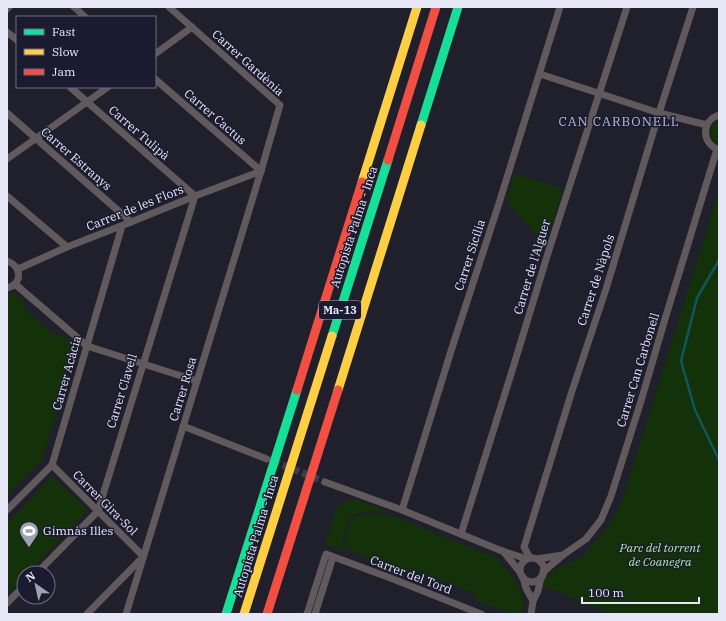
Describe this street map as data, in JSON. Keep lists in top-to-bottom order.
{
  "streets": {
    "highway": ["Autopista Palma - Inca", "Ma-13"],
    "street": [
      "Carrer Gardènia",
      "Carrer Cactus",
      "Carrer Tulipà",
      "Carrer Estranys",
      "Carrer de les Flors",
      "Carrer Sicília",
      "Carrer de l'Alguer",
      "Carrer de Nàpols",
      "Carrer Can Carbonell",
      "Carrer Acàcia",
      "Carrer Rosa",
      "Carrer Clavell",
      "Carrer Gira-Sol",
      "Carrer del Tord"
    ]
  },
  "crossings": [
    ["Carrer Gardènia", "Carrer Cactus"],
    ["Carrer Gardènia", "Carrer de les Flors"],
    ["Carrer Gardènia", "Carrer Rosa"],
    ["Carrer Cactus", "Carrer de les Flors"],
    ["Carrer Cactus", "Carrer Rosa"],
    ["Carrer Tulipà", "Carrer de les Flors"],
    ["Carrer Tulipà", "Carrer Clavell"],
    ["Carrer Estranys", "Carrer de les Flors"],
    ["Carrer de les Flors", "Carrer Acàcia"],
    ["Carrer de les Flors", "Carrer Rosa"],
    ["Carrer de les Flors", "Carrer Clavell"],
    ["Carrer de Nàpols", "Carrer Can Carbonell"],
    ["Carrer Acàcia", "Carrer Gira-Sol"],
    ["Carrer Rosa", "Carrer Gira-Sol"],
    ["Carrer Clavell", "Carrer Gira-Sol"]
  ],
  "districts": ["CAN CARBONELL"],
  "parks": ["Parc del torrent de Coanegra"],
  "places": {
    "sports": ["Gimnàs Illes"]
  },
  "legend": ["Fast", "Slow", "Jam"],
  "scale_bar": "100 m",
  "north": "top left"
}
